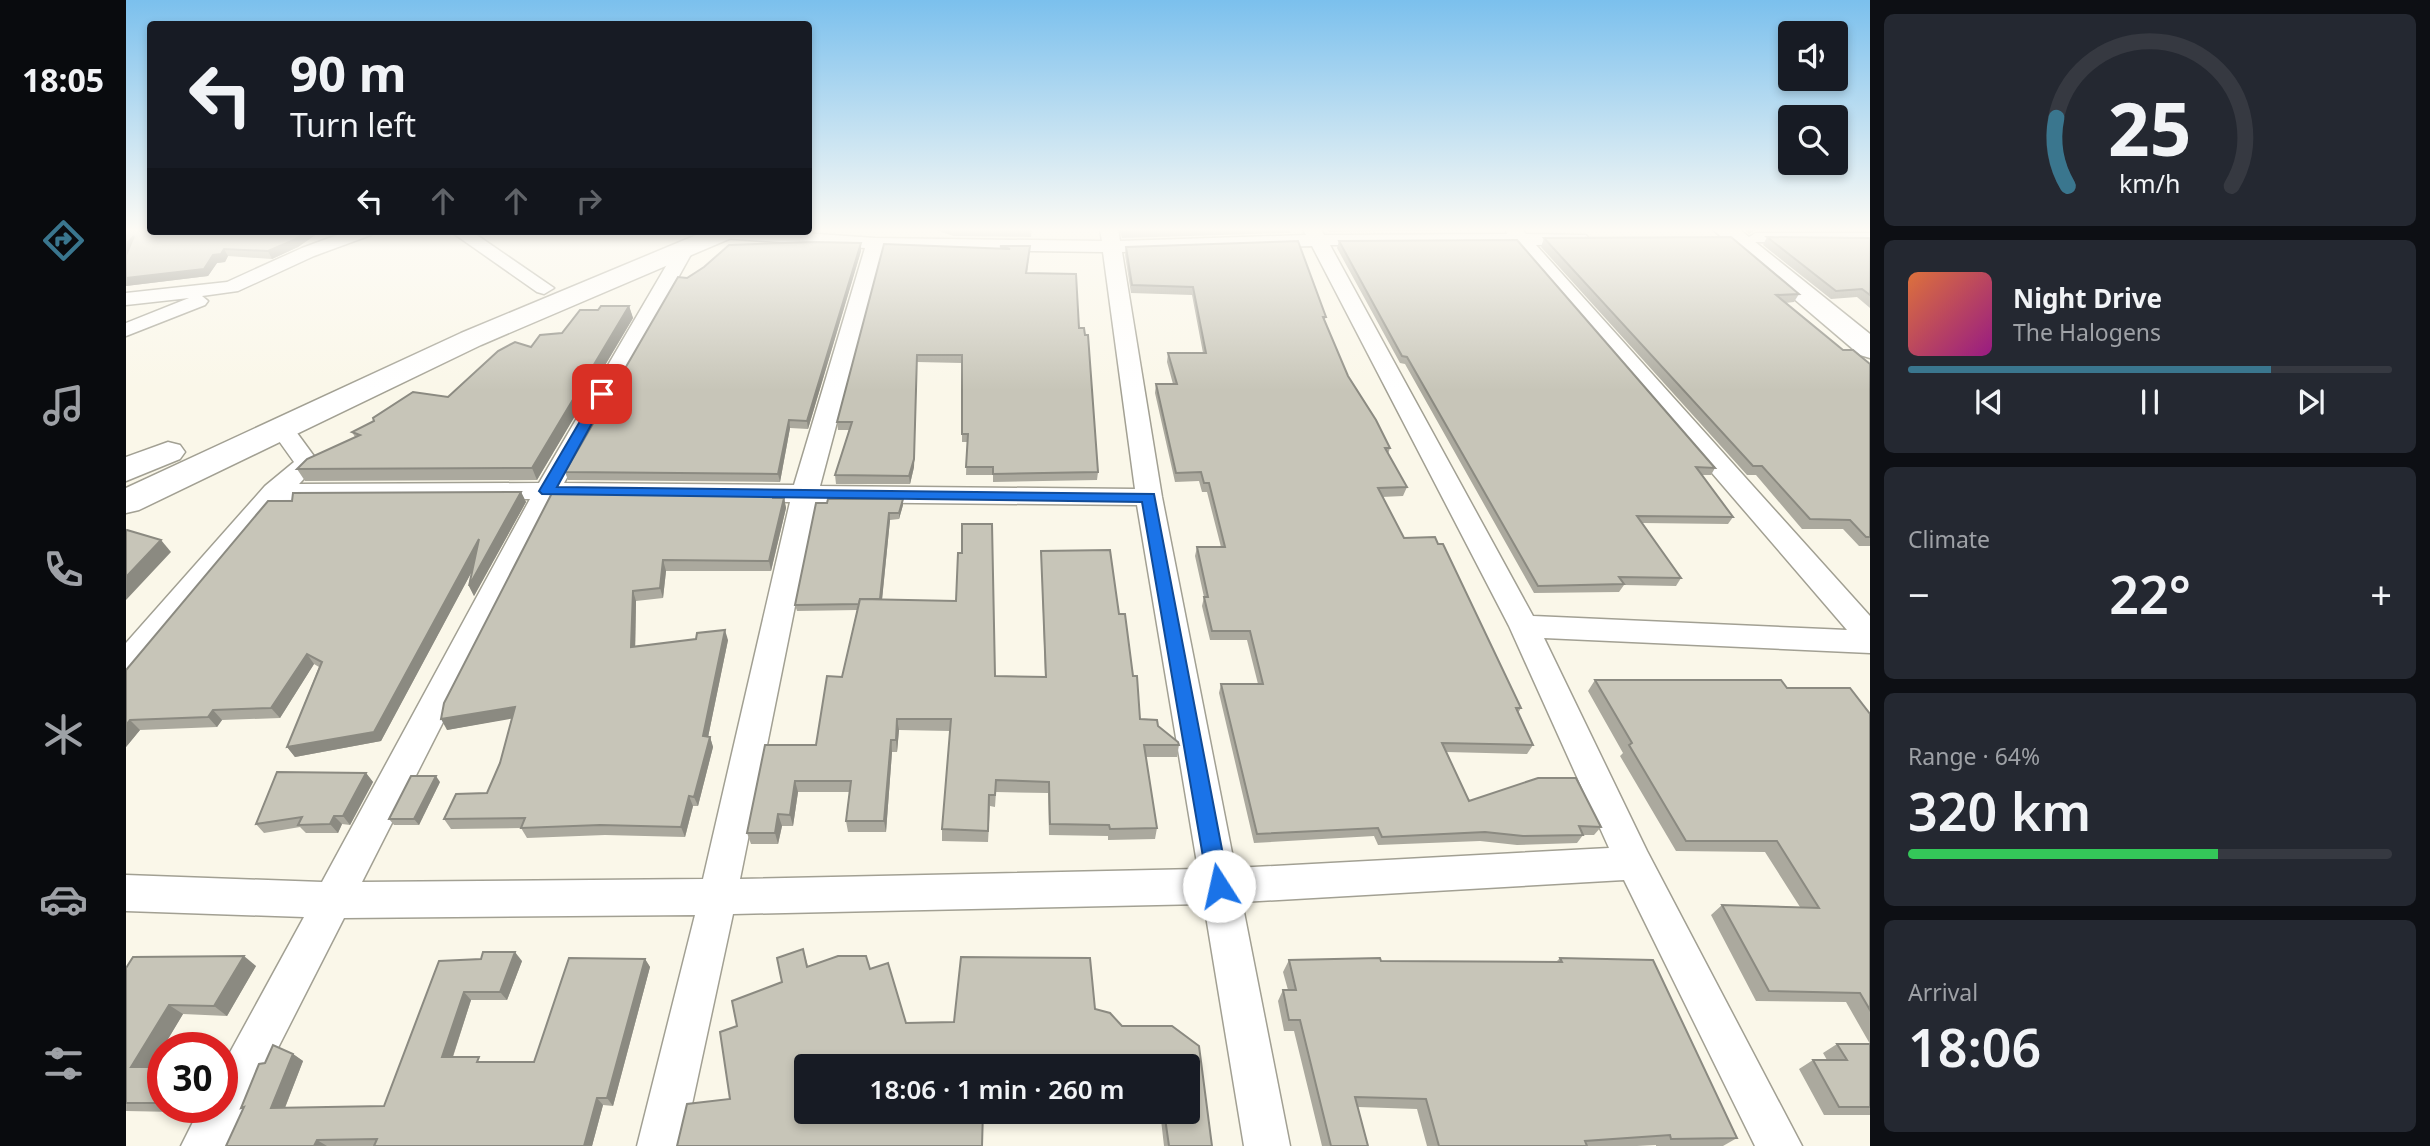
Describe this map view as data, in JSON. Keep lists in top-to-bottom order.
{
  "page": {
    "tabs": "18:05",
    "turn": ["90 m", "Turn left"],
    "song": ["Night Drive", "The Halogens"],
    "tile": [
      "Climate",
      ["Range · 64%", "320 km"],
      ["Arrival", "18:06"]
    ],
    "heat": ["−", "22°", "+"],
    "limit": "30",
    "trip": "18:06 · 1 min · 260 m",
    "gauge": ["25", "km/h"]
  }
}
